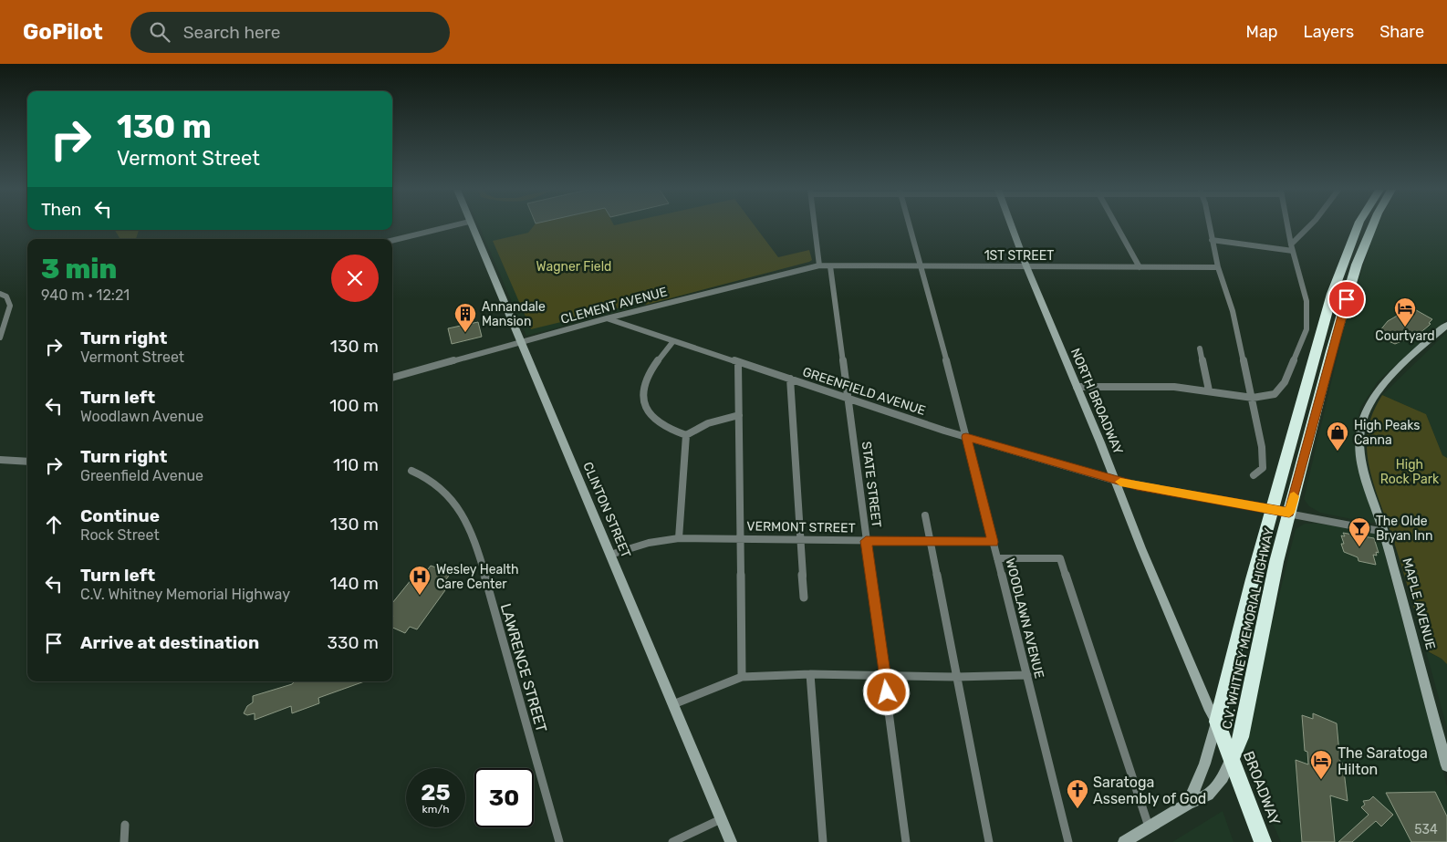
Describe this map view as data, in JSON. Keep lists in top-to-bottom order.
{
  "streets": {
    "highway": ["C.V. WHITNEY MEMORIAL HIGHWAY", "BROADWAY"],
    "street": [
      "1ST STREET",
      "CLEMENT AVENUE",
      "GREENFIELD AVENUE",
      "NORTH BROADWAY",
      "STATE STREET",
      "CLINTON STREET",
      "VERMONT STREET",
      "MAPLE AVENUE",
      "WOODLAWN AVENUE",
      "LAWRENCE STREET"
    ]
  },
  "crossings": [
    ["1ST STREET", "CLEMENT AVENUE"],
    ["1ST STREET", "NORTH BROADWAY"],
    ["1ST STREET", "STATE STREET"],
    ["1ST STREET", "WOODLAWN AVENUE"],
    ["CLEMENT AVENUE", "GREENFIELD AVENUE"],
    ["CLEMENT AVENUE", "CLINTON STREET"],
    ["GREENFIELD AVENUE", "NORTH BROADWAY"],
    ["GREENFIELD AVENUE", "STATE STREET"],
    ["GREENFIELD AVENUE", "MAPLE AVENUE"],
    ["GREENFIELD AVENUE", "WOODLAWN AVENUE"],
    ["GREENFIELD AVENUE", "C.V. WHITNEY MEMORIAL HIGHWAY"],
    ["NORTH BROADWAY", "C.V. WHITNEY MEMORIAL HIGHWAY"],
    ["NORTH BROADWAY", "BROADWAY"],
    ["STATE STREET", "VERMONT STREET"],
    ["CLINTON STREET", "VERMONT STREET"],
    ["VERMONT STREET", "WOODLAWN AVENUE"],
    ["C.V. WHITNEY MEMORIAL HIGHWAY", "BROADWAY"]
  ],
  "parks": ["Wagner Field", "High Rock Park"],
  "places": {
    "hotel": ["Courtyard", "The Saratoga Hilton"],
    "building": ["Annandale Mansion"],
    "shop": ["High Peaks Canna"],
    "bar": ["The Olde Bryan Inn"],
    "hospital": ["Wesley Health Care Center"],
    "church": ["Saratoga Assembly of God"]
  },
  "house_numbers": ["534"],
  "page": {
    "header": "GoPilot",
    "search": "Search here",
    "nav": ["Map", "Layers", "Share"],
    "turn": ["130 m", "Vermont Street"],
    "then": "Then",
    "heading": ["3 min", "940 m · 12:21"],
    "list": [
      {
        "name": "Turn right",
        "note": "Vermont Street",
        "value": "130 m"
      },
      {
        "name": "Turn left",
        "note": "Woodlawn Avenue",
        "value": "100 m"
      },
      {
        "name": "Turn right",
        "note": "Greenfield Avenue",
        "value": "110 m"
      },
      {
        "name": "Continue",
        "note": "Rock Street",
        "value": "130 m"
      },
      {
        "name": "Turn left",
        "note": "C.V. Whitney Memorial Highway",
        "value": "140 m"
      },
      {
        "name": "Arrive at destination",
        "value": "330 m"
      }
    ],
    "speed": "25 km/h",
    "limit": "30"
  }
}
